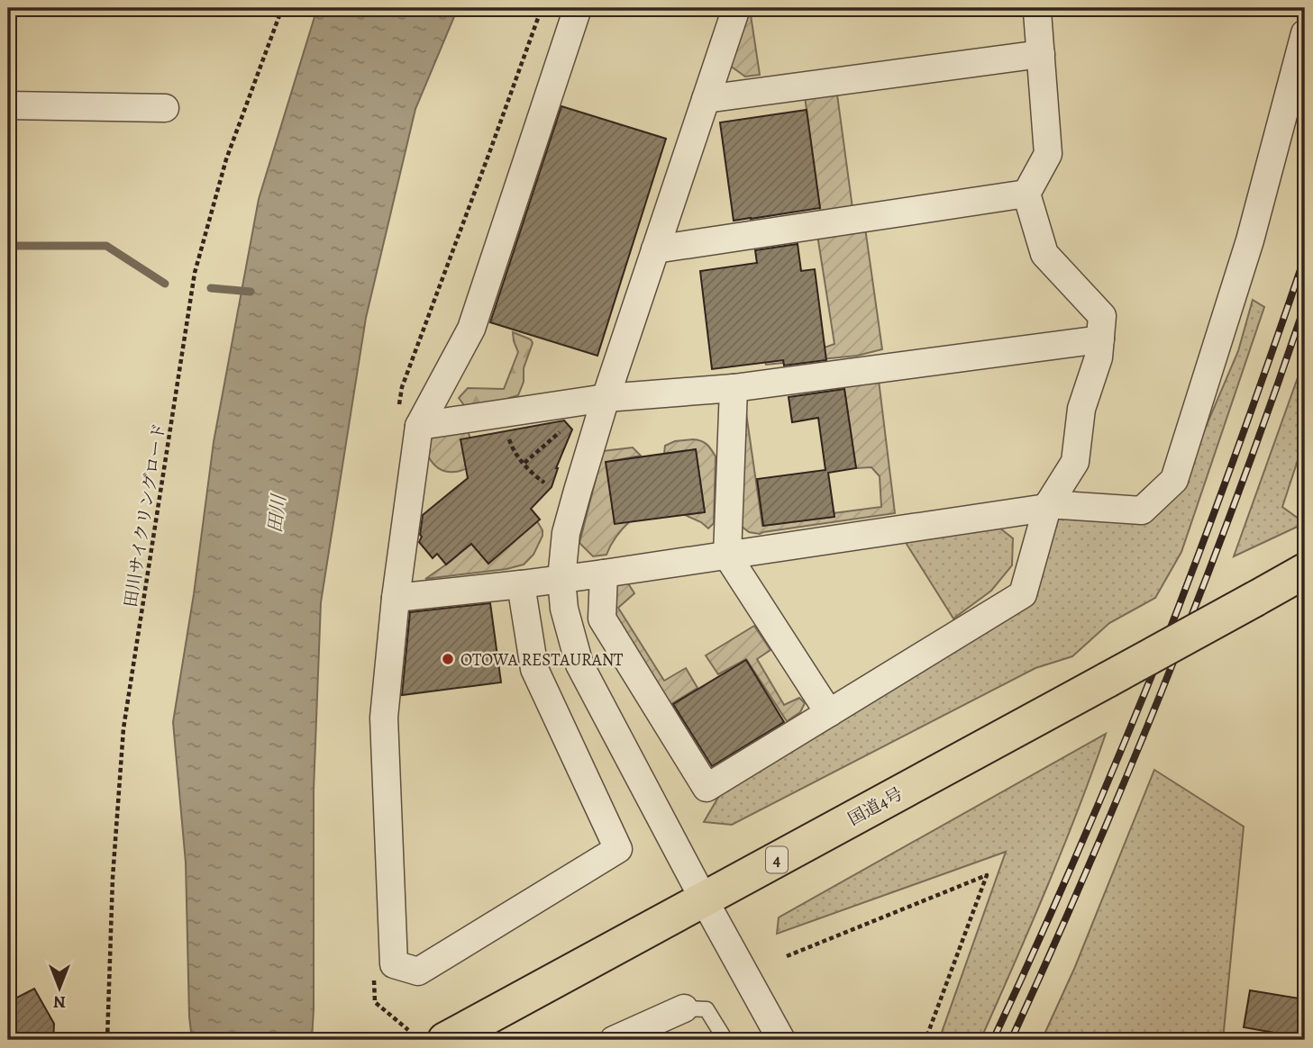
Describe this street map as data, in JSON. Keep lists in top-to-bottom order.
{
  "streets": {
    "highway": ["国道4号", "4"],
    "path": ["田川サイクリングロード"]
  },
  "water": ["田川"],
  "places": ["OTOWA RESTAURANT"],
  "north": "bottom"
}
